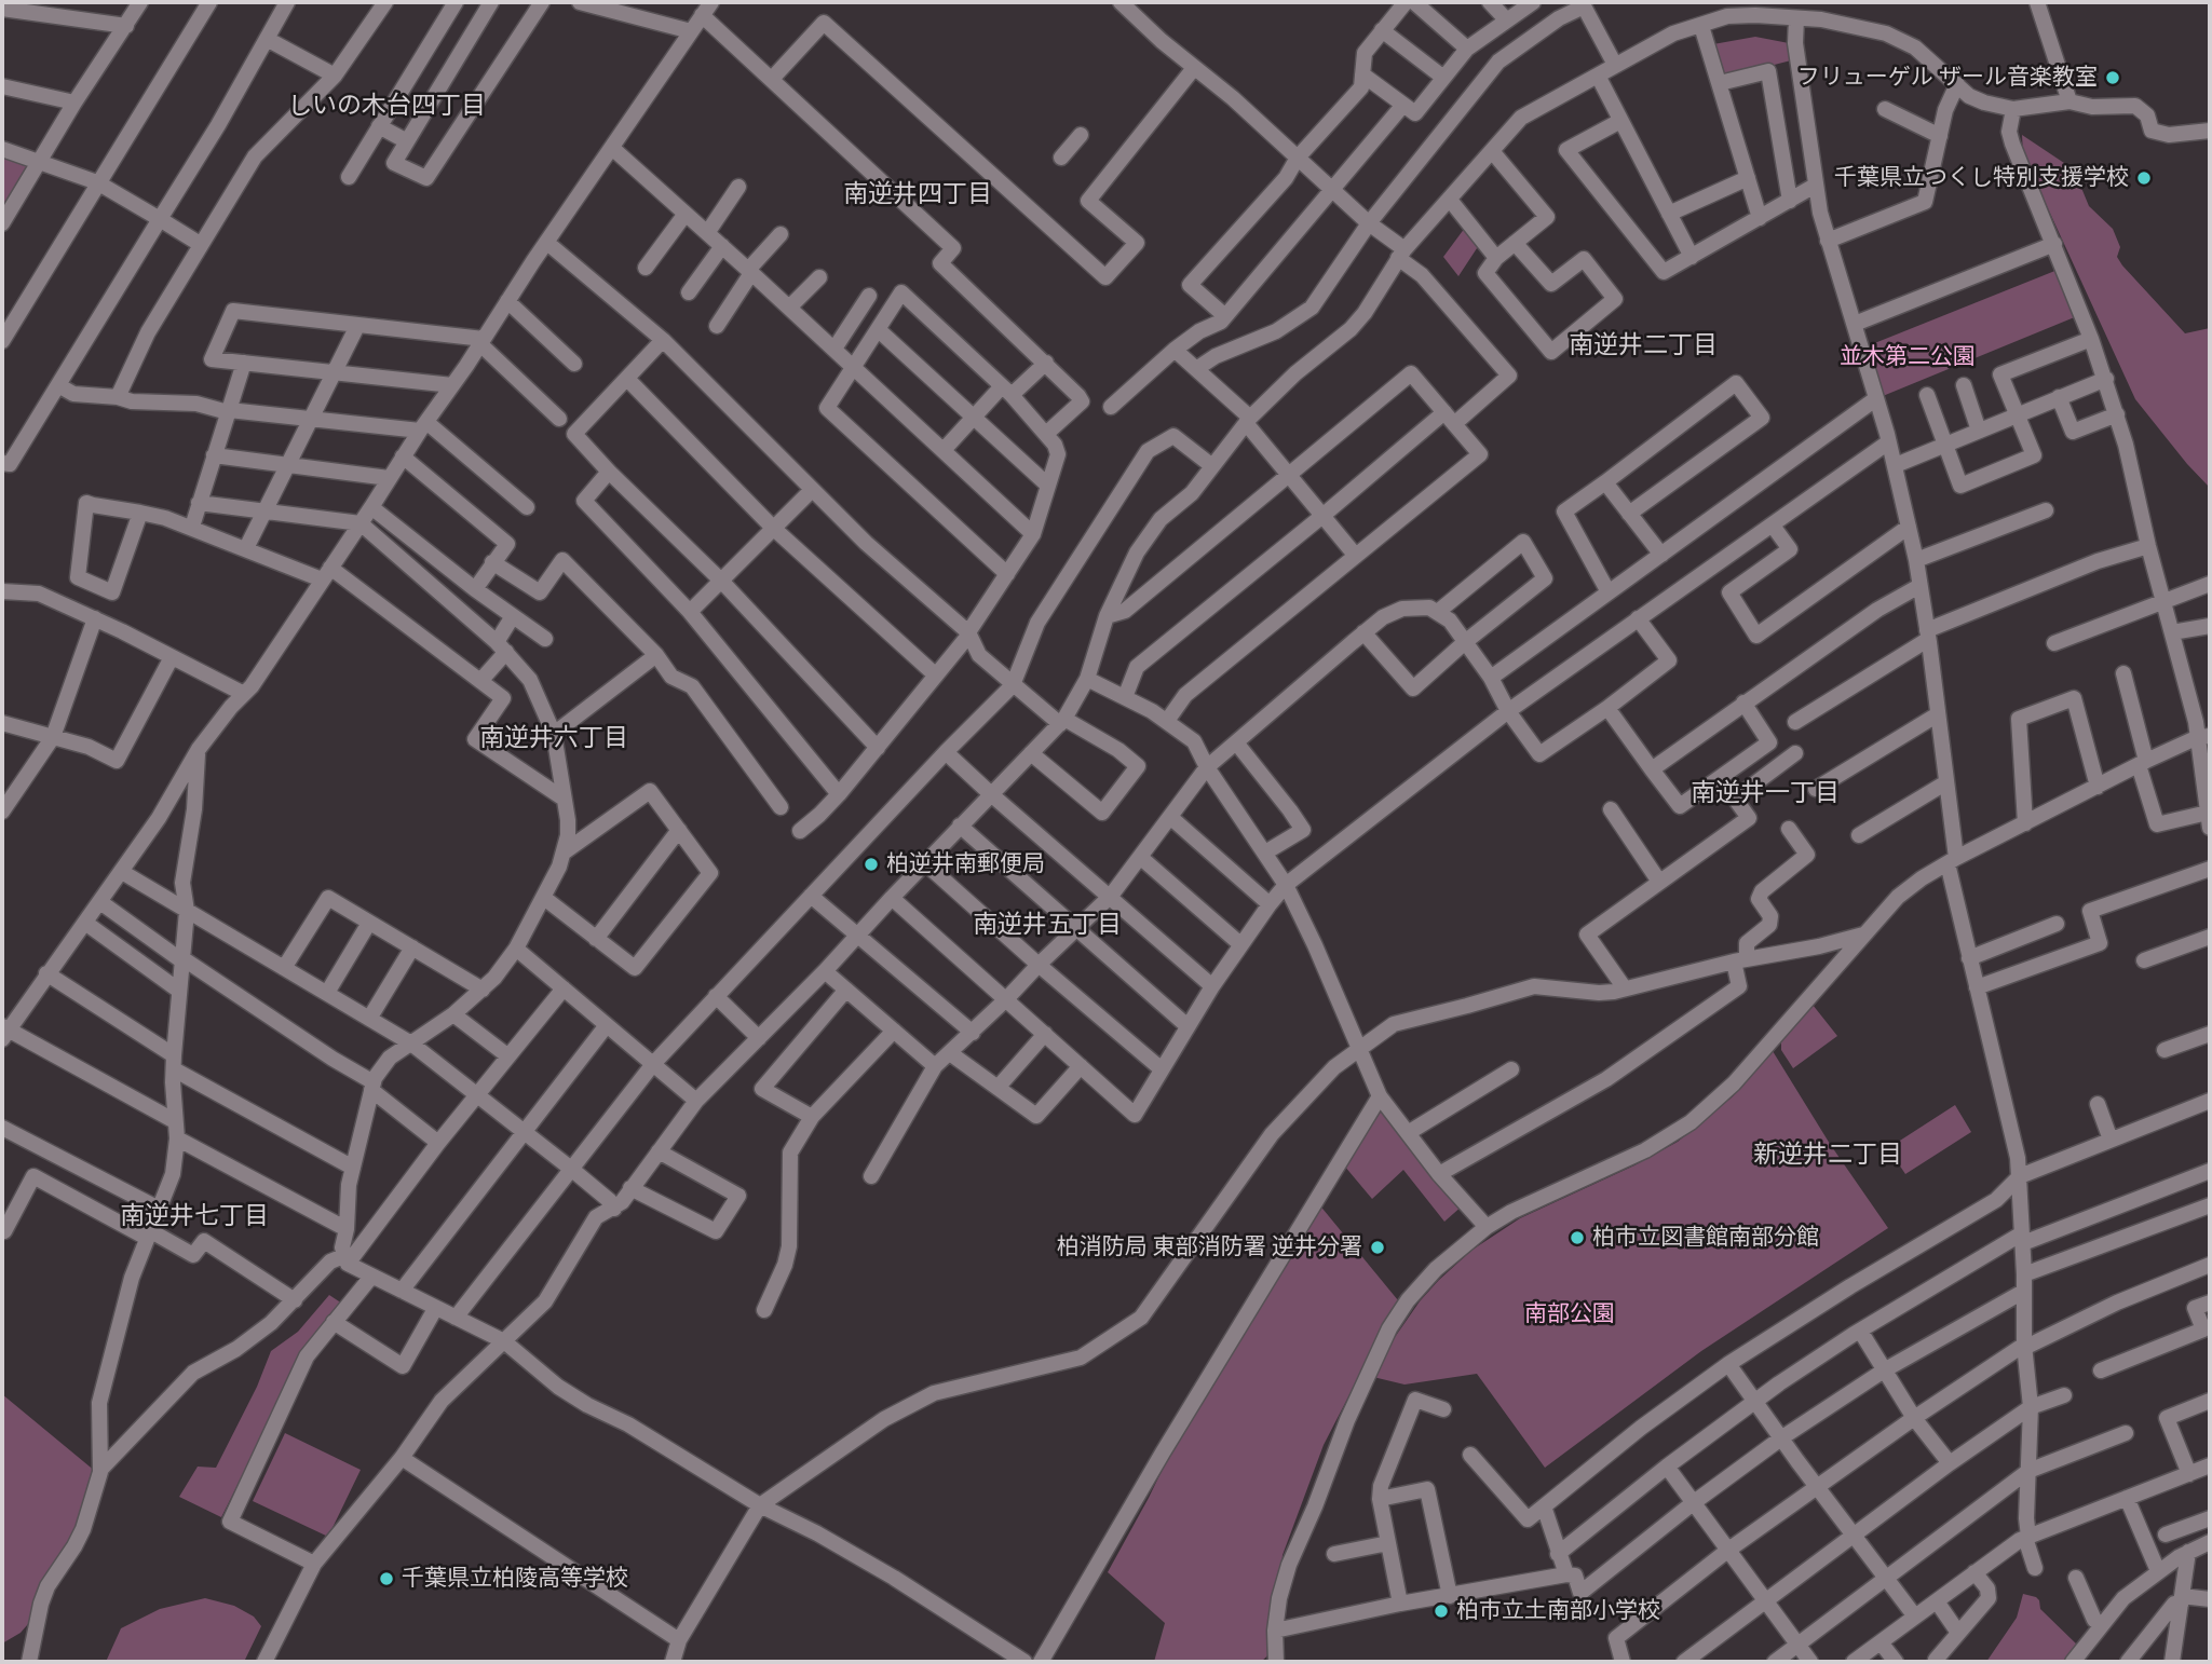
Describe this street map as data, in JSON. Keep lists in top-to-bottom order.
{
  "districts": [
    "しいの木台四丁目",
    "南逆井四丁目",
    "南逆井二丁目",
    "南逆井六丁目",
    "南逆井一丁目",
    "南逆井五丁目",
    "新逆井二丁目",
    "南逆井七丁目"
  ],
  "parks": ["並木第二公園", "南部公園"],
  "places": [
    "フリューゲル ザール音楽教室",
    "千葉県立つくし特別支援学校",
    "柏逆井南郵便局",
    "柏市立図書館南部分館",
    "柏消防局 東部消防署 逆井分署",
    "千葉県立柏陵高等学校",
    "柏市立土南部小学校"
  ]
}
